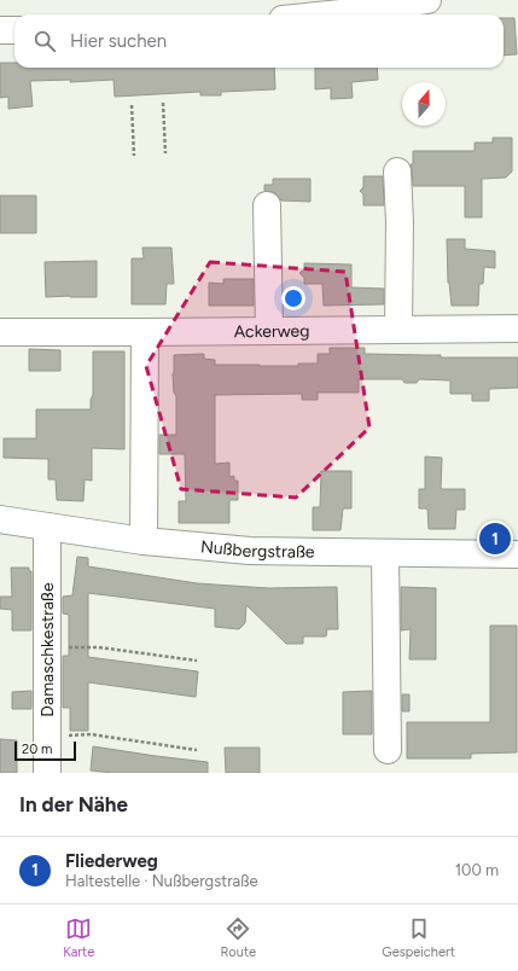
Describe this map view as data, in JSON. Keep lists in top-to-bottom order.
{
  "streets": {
    "street": ["Ackerweg", "Nußbergstraße", "Damaschkestraße"]
  },
  "crossings": [
    ["Nußbergstraße", "Damaschkestraße"]
  ],
  "scale_bar": "20 m",
  "north": "top",
  "page": {
    "search": "Hier suchen",
    "pins": "1",
    "scale": "20 m",
    "heading": "In der Nähe",
    "list": [
      {
        "mark": "1",
        "name": "Fliederweg",
        "note": "Haltestelle · Nußbergstraße",
        "value": "100 m"
      }
    ],
    "nav": ["Karte", "Route", "Gespeichert"]
  }
}
